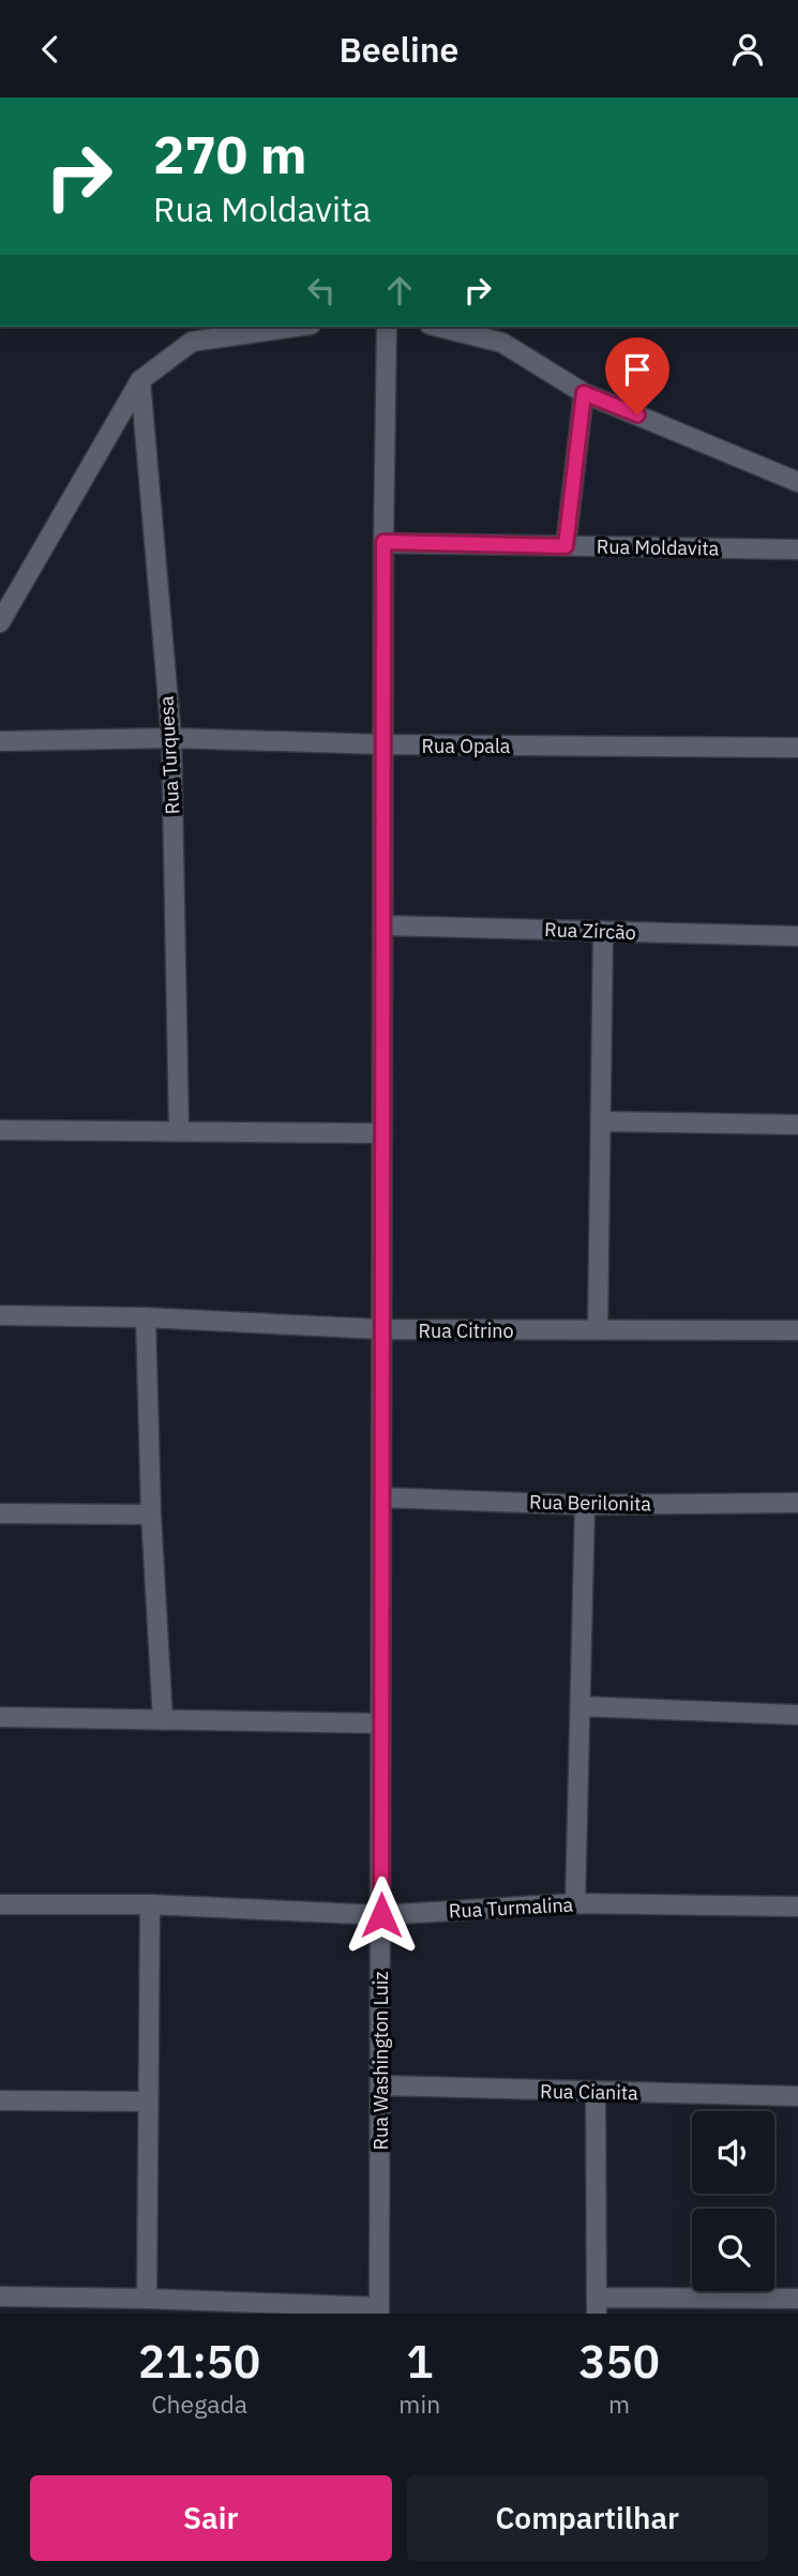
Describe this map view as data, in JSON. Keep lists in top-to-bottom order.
{
  "streets": {
    "street": [
      "Rua Moldavita",
      "Rua Opala",
      "Rua Turquesa",
      "Rua Zircão",
      "Rua Citrino",
      "Rua Berilonita",
      "Rua Turmalina",
      "Rua Washington Luiz",
      "Rua Cianita"
    ]
  },
  "crossings": [
    ["Rua Moldavita", "Rua Washington Luiz"],
    ["Rua Opala", "Rua Turquesa"],
    ["Rua Opala", "Rua Washington Luiz"],
    ["Rua Zircão", "Rua Washington Luiz"],
    ["Rua Citrino", "Rua Washington Luiz"],
    ["Rua Berilonita", "Rua Washington Luiz"],
    ["Rua Turmalina", "Rua Washington Luiz"],
    ["Rua Washington Luiz", "Rua Cianita"]
  ],
  "page": {
    "header": "Beeline",
    "turn": ["270 m", "Rua Moldavita"],
    "eta": [
      "21:50",
      "Chegada",
      "1",
      "min",
      "350",
      "m"
    ],
    "buttons": ["Sair", "Compartilhar"]
  }
}
